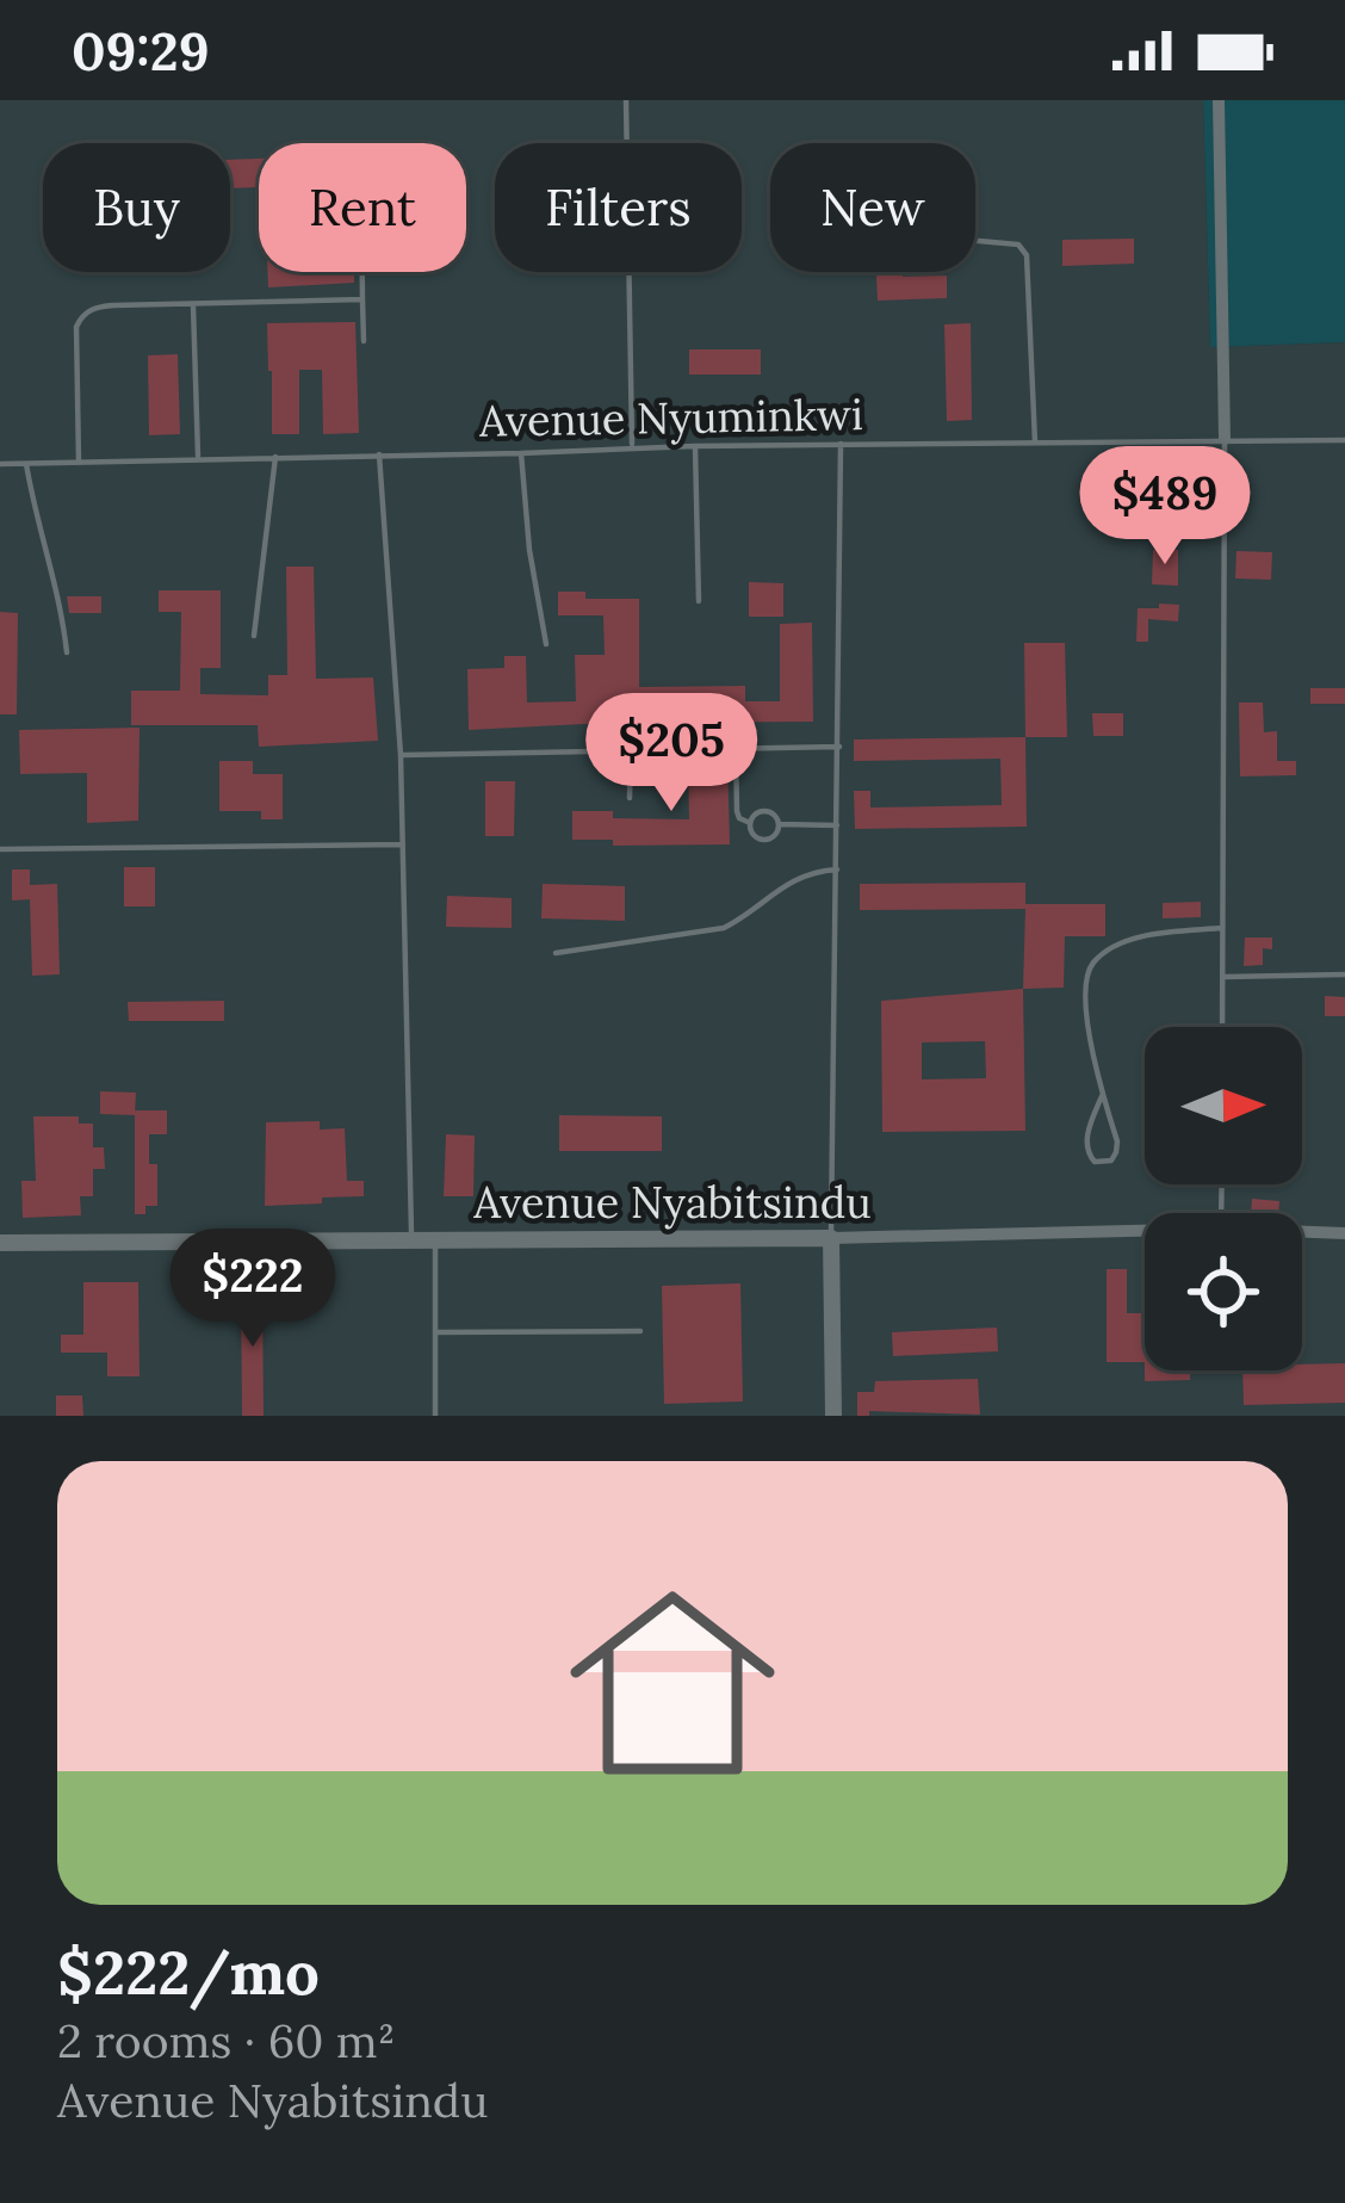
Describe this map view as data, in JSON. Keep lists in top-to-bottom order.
{
  "streets": {
    "street": ["Avenue Nyabitsindu"],
    "lane": ["Avenue Nyuminkwi"]
  },
  "north": "right",
  "page": {
    "status": "09:29",
    "chip": [
      "Buy",
      "Rent",
      "Filters",
      "New"
    ],
    "price": ["$489", "$205", "$222"],
    "list": [
      {
        "name": "$222/mo",
        "note": "2 rooms · 60 m² · Avenue Nyabitsindu"
      }
    ]
  }
}
